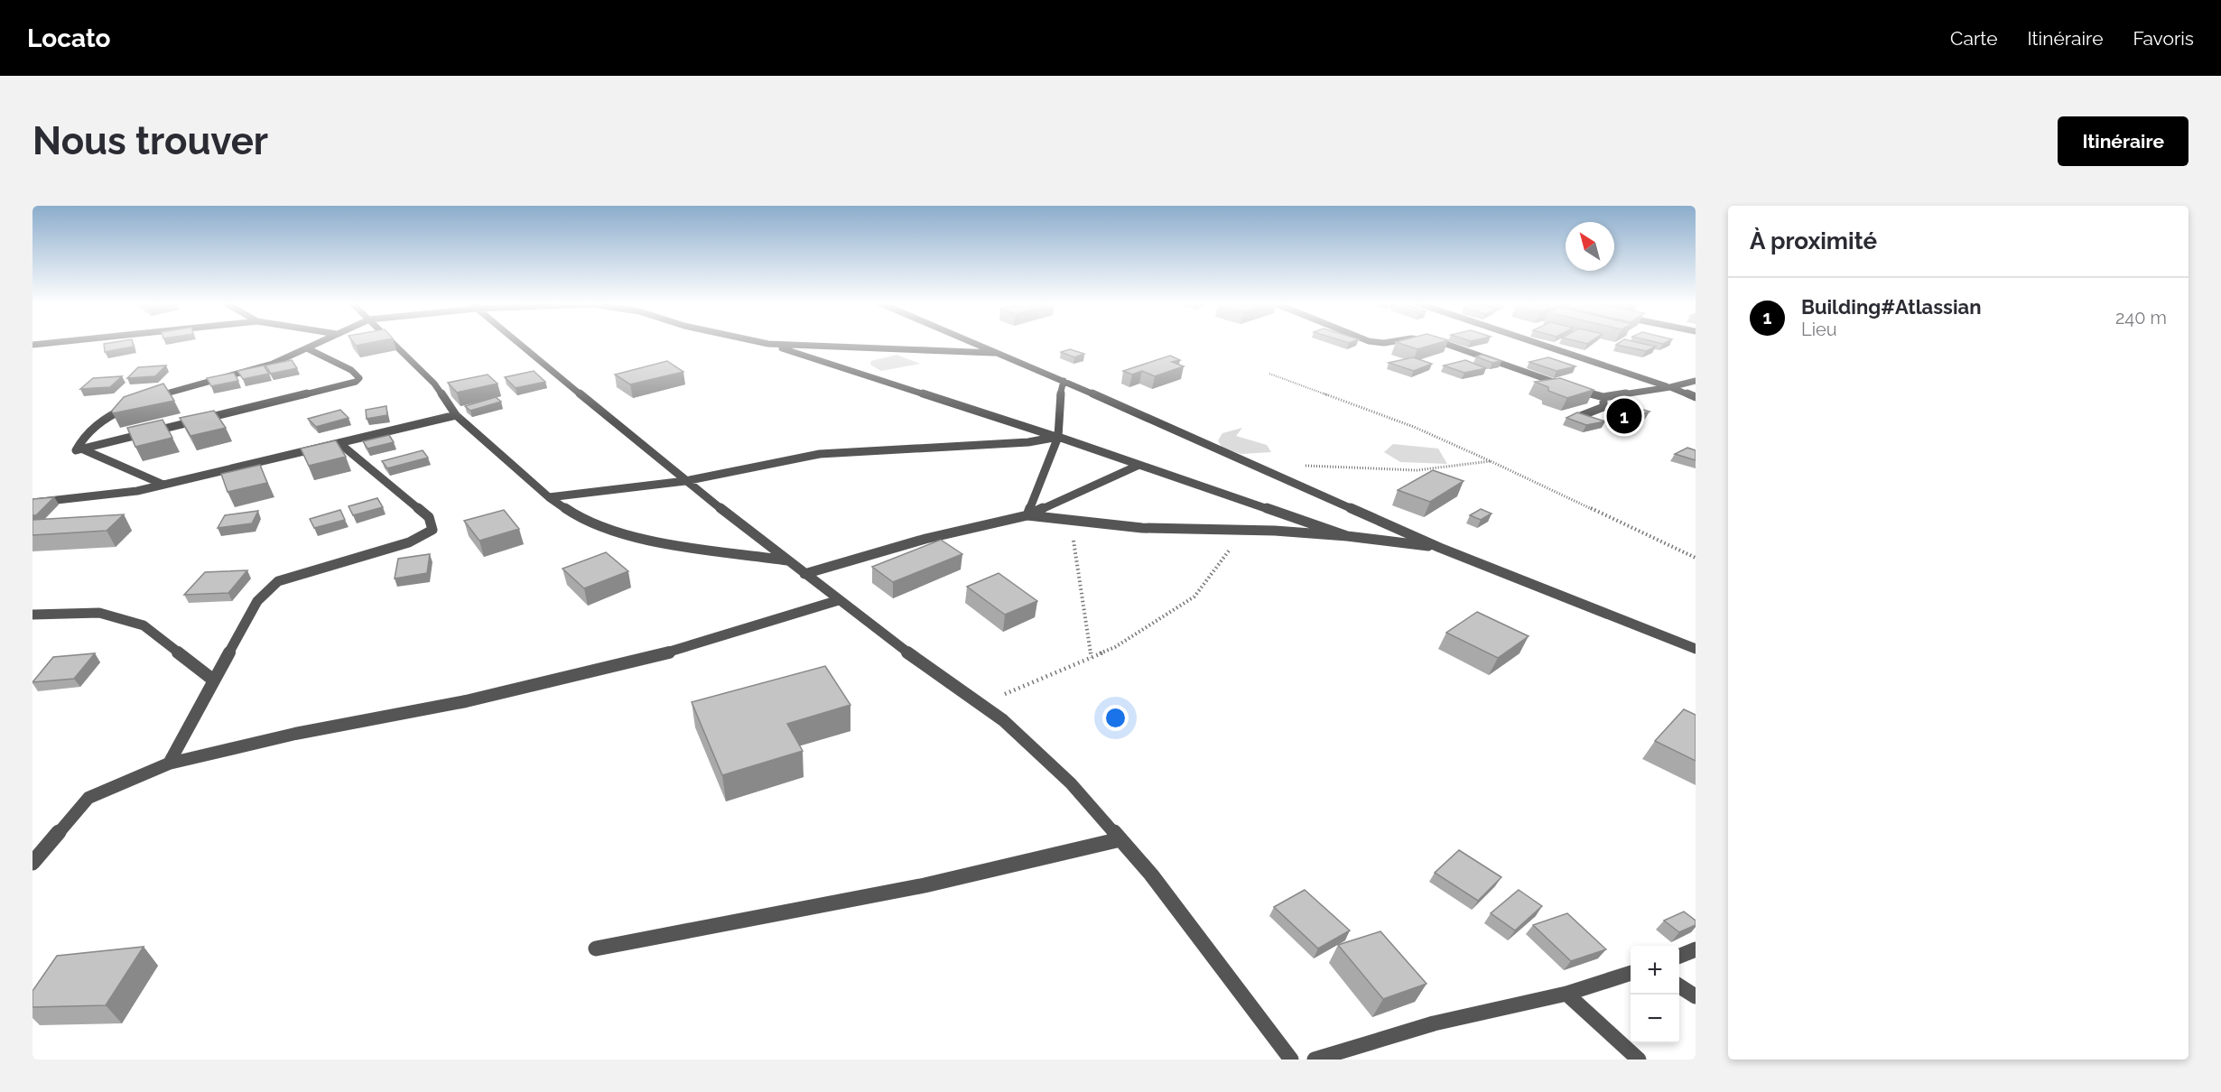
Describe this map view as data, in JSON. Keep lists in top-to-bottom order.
{
  "north": "top left",
  "page": {
    "header": "Locato",
    "nav": ["Carte", "Itinéraire", "Favoris"],
    "buttons": "Itinéraire",
    "title": "Nous trouver",
    "heading": "À proximité",
    "list": [
      {
        "mark": "1",
        "name": "Building#Atlassian",
        "note": "Lieu",
        "value": "240 m"
      }
    ],
    "pins": "1",
    "map_buttons": ["+", "−"]
  }
}
